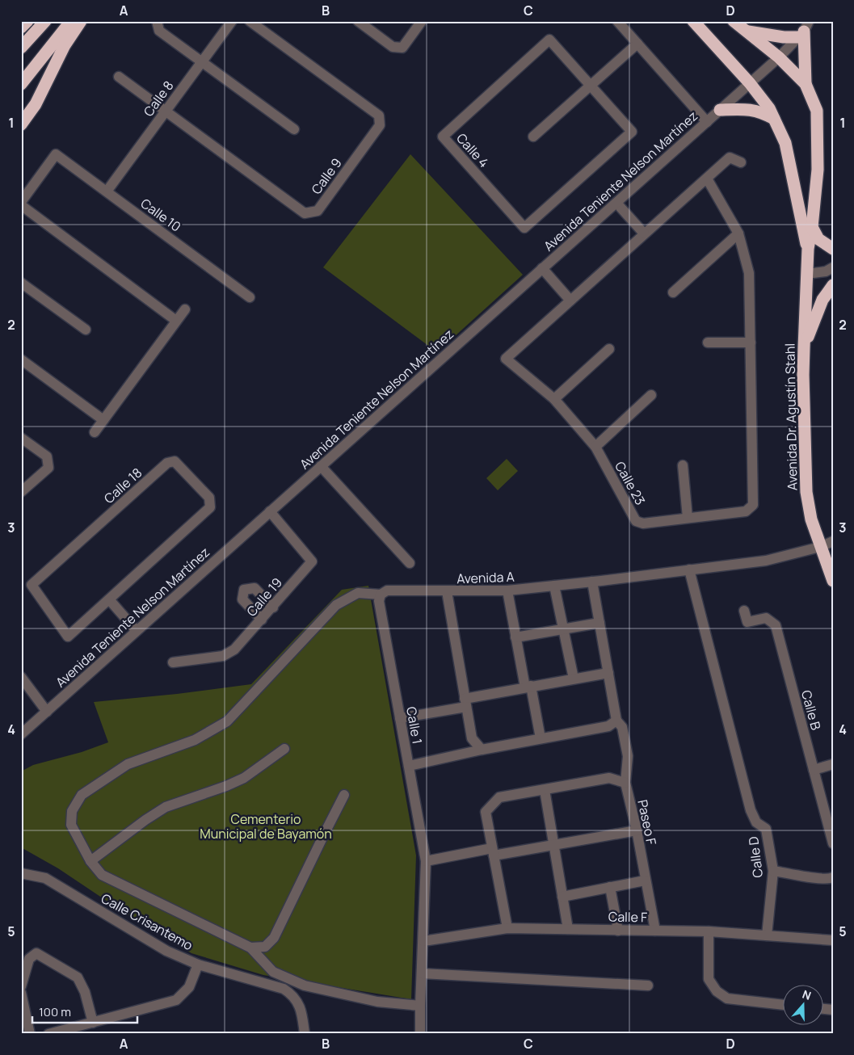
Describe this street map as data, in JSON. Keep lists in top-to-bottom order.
{
  "streets": {
    "highway": ["Avenida Dr. Agustín Stahl"],
    "street": [
      "Calle 8",
      "Calle 4",
      "Calle 9",
      "Avenida Teniente Nelson Martínez",
      "Calle 10",
      "Calle 23",
      "Calle 18",
      "Avenida A",
      "Calle 19",
      "Calle B",
      "Calle 1",
      "Paseo F",
      "Calle D",
      "Calle F",
      "Calle Crisantemo"
    ]
  },
  "crossings": [
    ["Calle 8", "Calle 9"],
    ["Calle 8", "Calle 10"],
    ["Avenida Teniente Nelson Martínez", "Avenida Dr. Agustín Stahl"],
    ["Avenida Teniente Nelson Martínez", "Calle 19"],
    ["Avenida A", "Calle 1"],
    ["Avenida A", "Calle D"],
    ["Calle 1", "Calle F"],
    ["Paseo F", "Calle F"],
    ["Calle D", "Calle F"]
  ],
  "parks": ["Cementerio Municipal de Bayamón"],
  "scale_bar": "100 m",
  "north": "top",
  "grid": {
    "columns": [
      "A",
      "B",
      "C",
      "D"
    ],
    "rows": [
      "1",
      "2",
      "3",
      "4",
      "5"
    ]
  }
}
